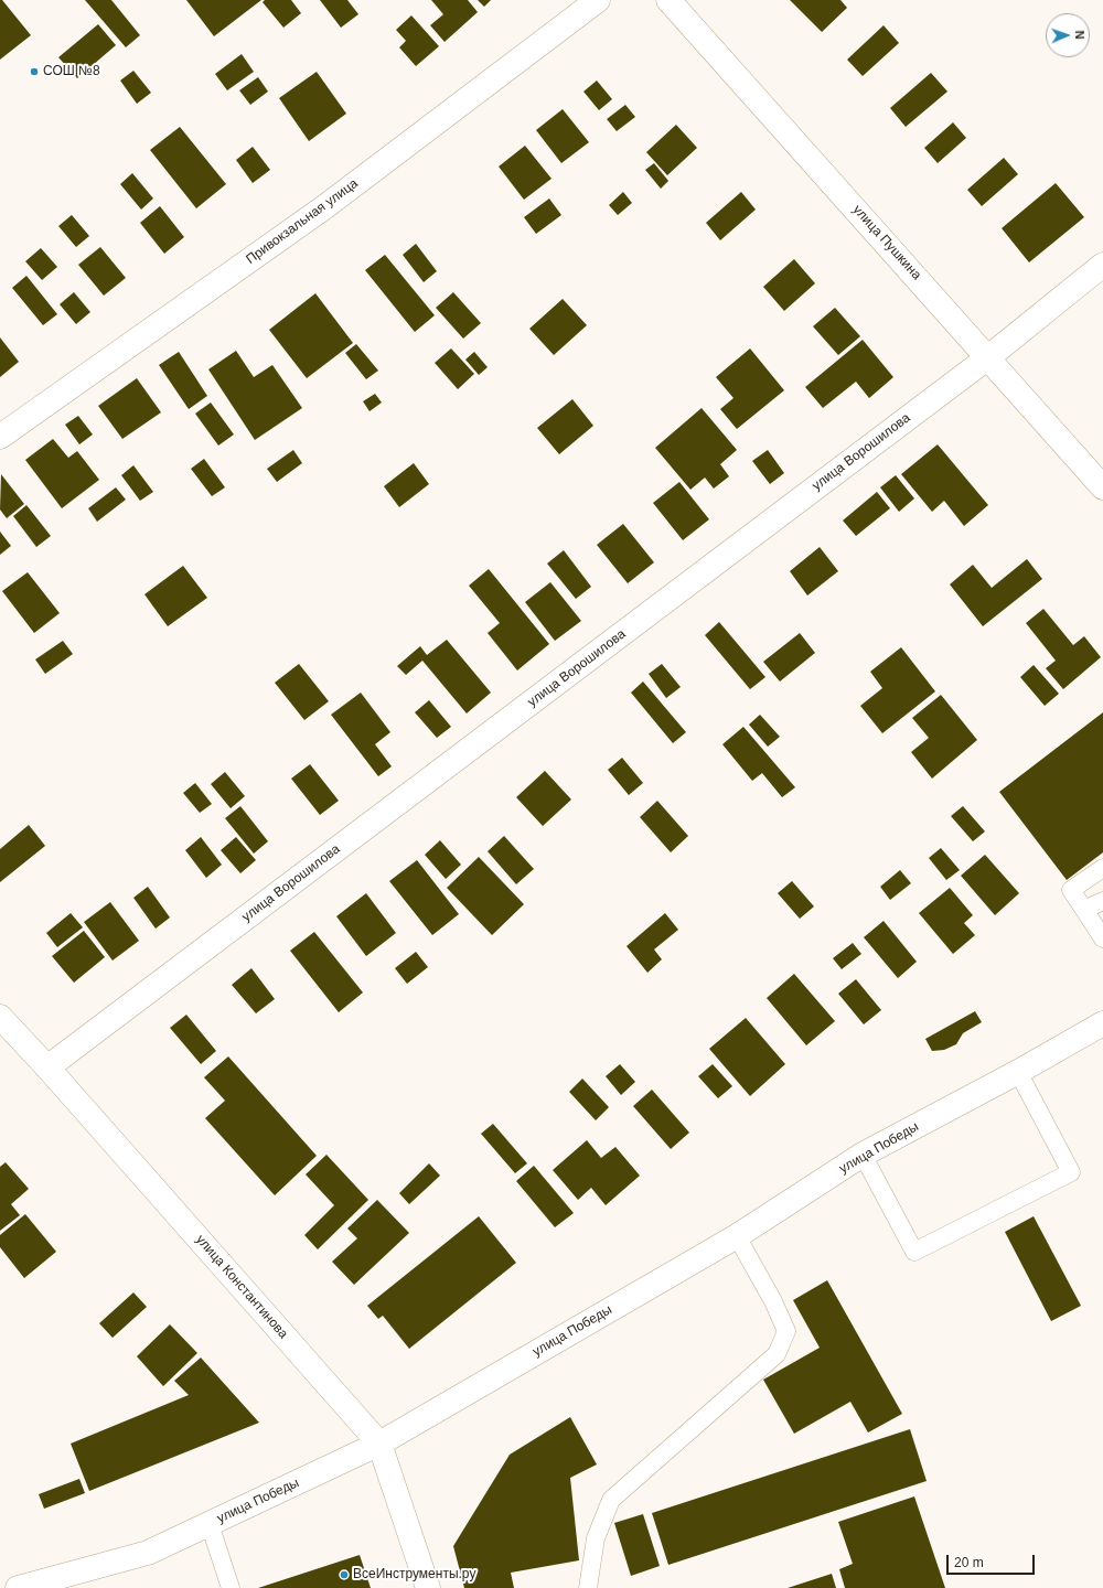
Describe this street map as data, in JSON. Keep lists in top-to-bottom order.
{
  "streets": {
    "street": [
      "Привокзальная улица",
      "улица Пушкина",
      "улица Ворошилова",
      "улица Победы",
      "улица Константинова"
    ]
  },
  "crossings": [
    ["улица Пушкина", "улица Ворошилова"],
    ["улица Ворошилова", "улица Константинова"],
    ["улица Победы", "улица Константинова"]
  ],
  "places": ["СОШ №8", "ВсеИнструменты.ру"],
  "scale_bar": "20 m",
  "north": "right"
}
